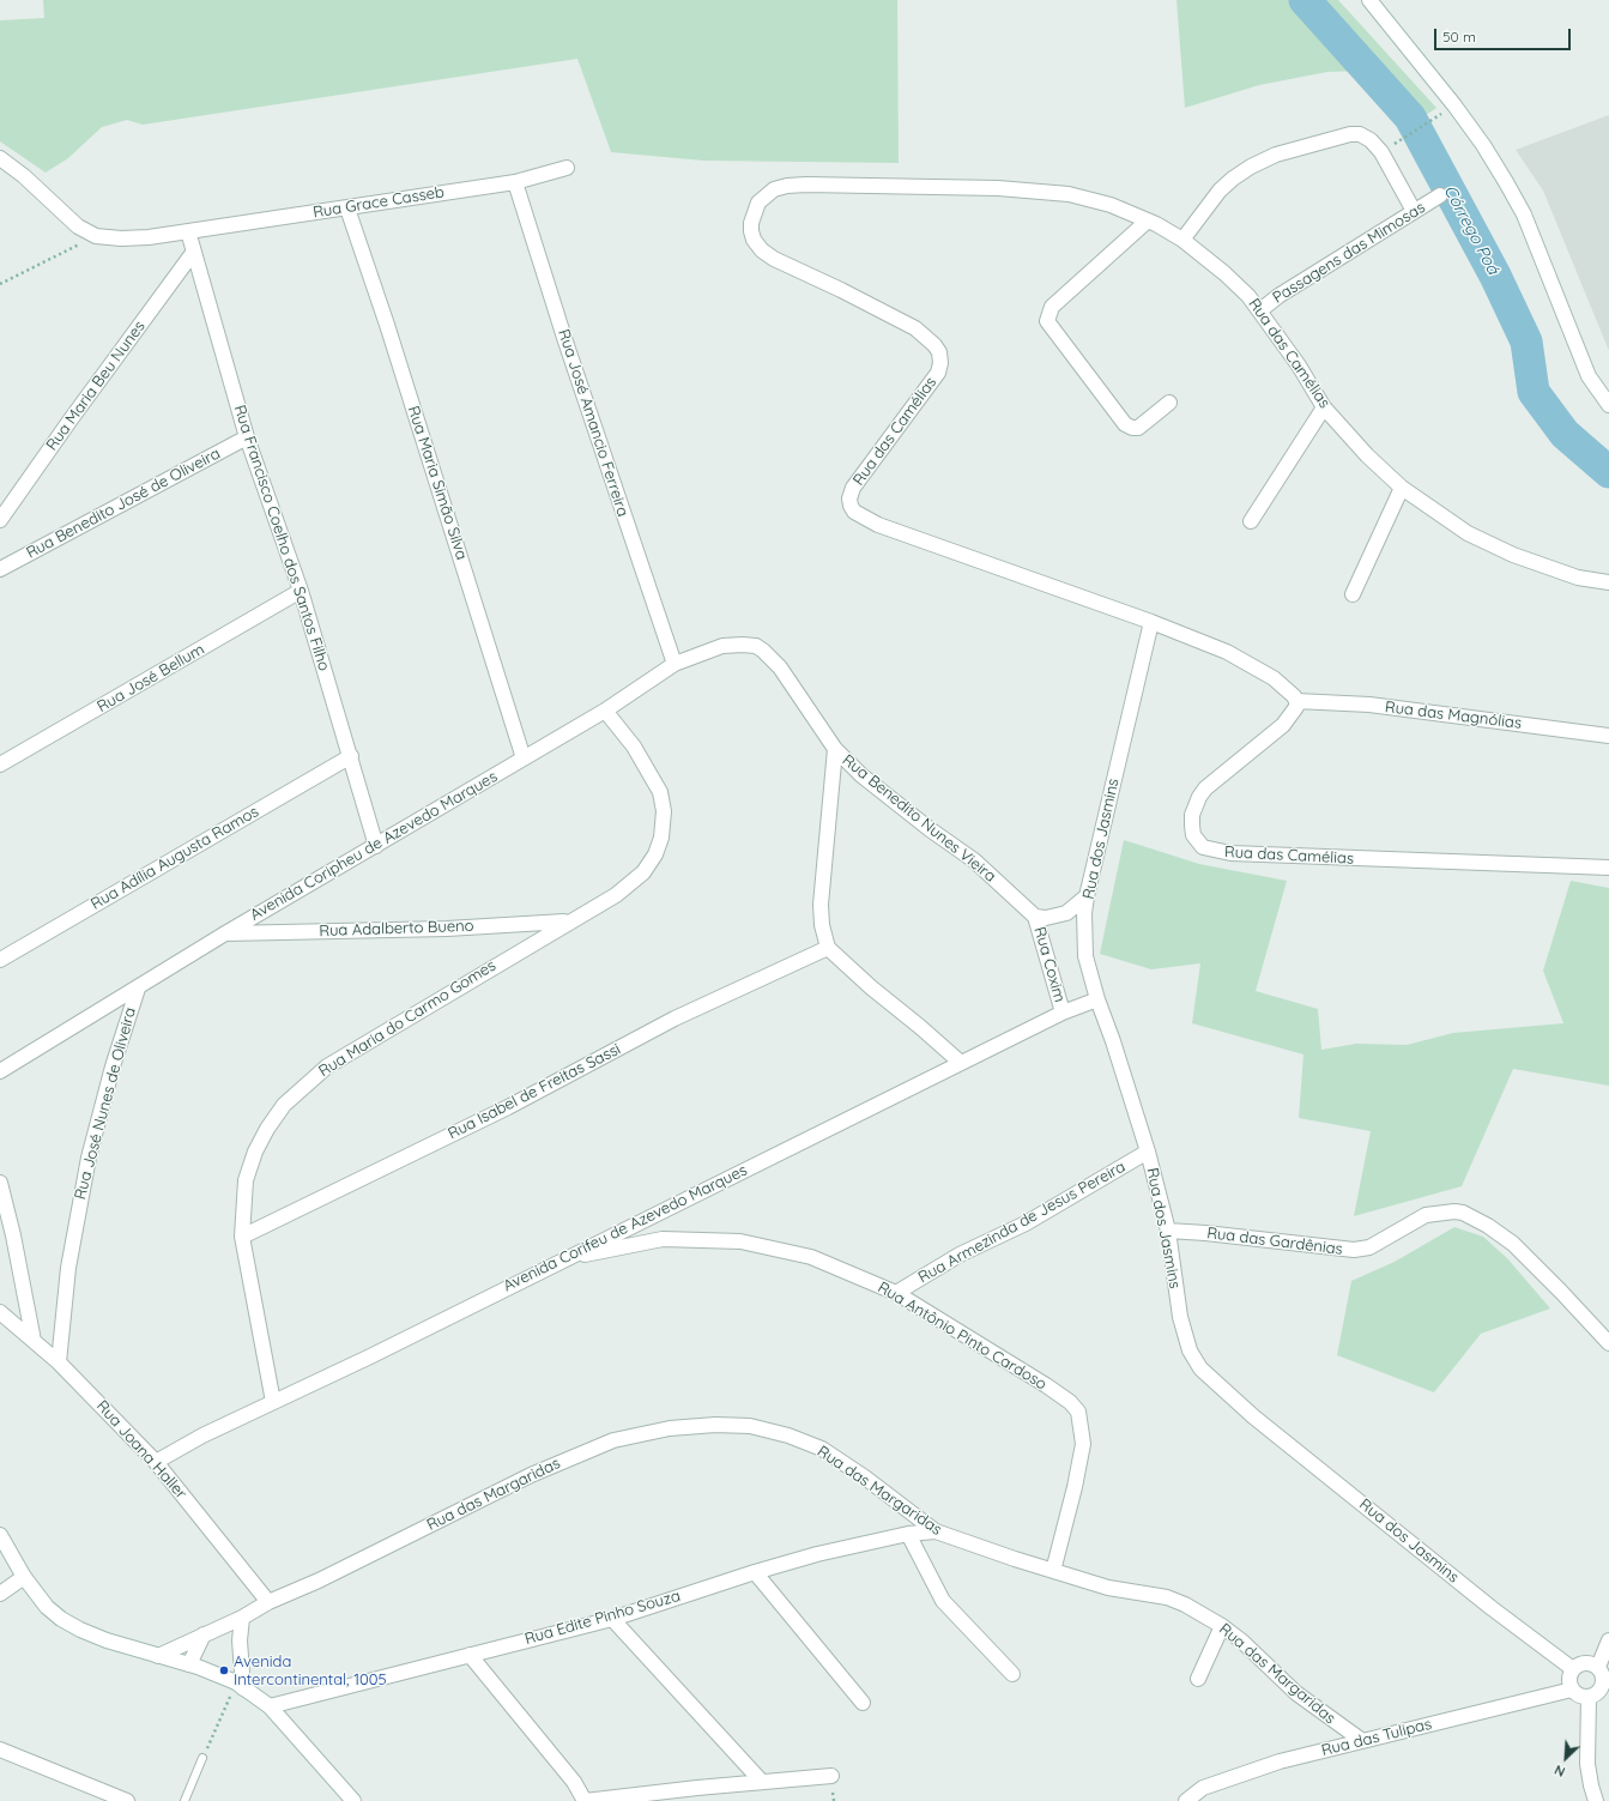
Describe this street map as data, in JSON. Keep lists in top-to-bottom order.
{
  "streets": {
    "street": [
      "Rua Grace Casseb",
      "Passagens das Mimosas",
      "Rua das Camélias",
      "Rua Maria Beu Nunes",
      "Rua José Amancio Ferreira",
      "Rua Maria Simão Silva",
      "Rua Benedito José de Oliveira",
      "Rua Francisco Coelho dos Santos Filho",
      "Rua José Bellum",
      "Rua das Magnólias",
      "Rua Benedito Nunes Vieira",
      "Rua dos Jasmins",
      "Avenida Coripheu de Azevedo Marques",
      "Rua Adília Augusta Ramos",
      "Rua Adalberto Bueno",
      "Rua Coxim",
      "Rua Maria do Carmo Gomes",
      "Rua Isabel de Freitas Sassi",
      "Rua José Nunes de Oliveira",
      "Rua Armezinda de Jesus Pereira",
      "Avenida Corifeu de Azevedo Marques",
      "Rua das Gardênias",
      "Rua Antônio Pinto Cardoso",
      "Rua Joana Haller",
      "Rua das Margaridas",
      "Rua Edite Pinho Souza",
      "Rua das Tulipas"
    ]
  },
  "crossings": [
    ["Rua Grace Casseb", "Rua José Amancio Ferreira"],
    ["Rua Grace Casseb", "Rua Maria Simão Silva"],
    ["Rua Grace Casseb", "Rua Francisco Coelho dos Santos Filho"],
    ["Passagens das Mimosas", "Rua das Camélias"],
    ["Rua das Camélias", "Rua das Magnólias"],
    ["Rua das Camélias", "Rua dos Jasmins"],
    ["Rua Maria Beu Nunes", "Rua Francisco Coelho dos Santos Filho"],
    ["Rua José Amancio Ferreira", "Avenida Coripheu de Azevedo Marques"],
    ["Rua Maria Simão Silva", "Avenida Coripheu de Azevedo Marques"],
    ["Rua Benedito José de Oliveira", "Rua Francisco Coelho dos Santos Filho"],
    ["Rua Francisco Coelho dos Santos Filho", "Rua José Bellum"],
    ["Rua Francisco Coelho dos Santos Filho", "Avenida Coripheu de Azevedo Marques"],
    ["Rua Francisco Coelho dos Santos Filho", "Rua Adília Augusta Ramos"],
    ["Rua Benedito Nunes Vieira", "Avenida Coripheu de Azevedo Marques"],
    ["Rua Benedito Nunes Vieira", "Rua Coxim"],
    ["Rua dos Jasmins", "Rua Armezinda de Jesus Pereira"],
    ["Rua dos Jasmins", "Avenida Corifeu de Azevedo Marques"],
    ["Rua dos Jasmins", "Rua das Gardênias"],
    ["Rua dos Jasmins", "Rua das Tulipas"],
    ["Avenida Coripheu de Azevedo Marques", "Rua Adalberto Bueno"],
    ["Avenida Coripheu de Azevedo Marques", "Rua Maria do Carmo Gomes"],
    ["Avenida Coripheu de Azevedo Marques", "Rua José Nunes de Oliveira"],
    ["Rua Adalberto Bueno", "Rua Maria do Carmo Gomes"],
    ["Rua Coxim", "Avenida Corifeu de Azevedo Marques"],
    ["Rua Maria do Carmo Gomes", "Rua Isabel de Freitas Sassi"],
    ["Rua Maria do Carmo Gomes", "Avenida Corifeu de Azevedo Marques"],
    ["Rua José Nunes de Oliveira", "Rua Joana Haller"],
    ["Rua Armezinda de Jesus Pereira", "Rua Antônio Pinto Cardoso"],
    ["Avenida Corifeu de Azevedo Marques", "Rua Antônio Pinto Cardoso"],
    ["Avenida Corifeu de Azevedo Marques", "Rua Joana Haller"],
    ["Rua Antônio Pinto Cardoso", "Rua das Margaridas"],
    ["Rua Joana Haller", "Rua das Margaridas"],
    ["Rua das Margaridas", "Rua Edite Pinho Souza"],
    ["Rua das Margaridas", "Rua das Tulipas"]
  ],
  "water": ["Córrego Poá"],
  "places": ["Avenida Intercontinental, 1005"],
  "scale_bar": "50 m",
  "north": "bottom left"
}
